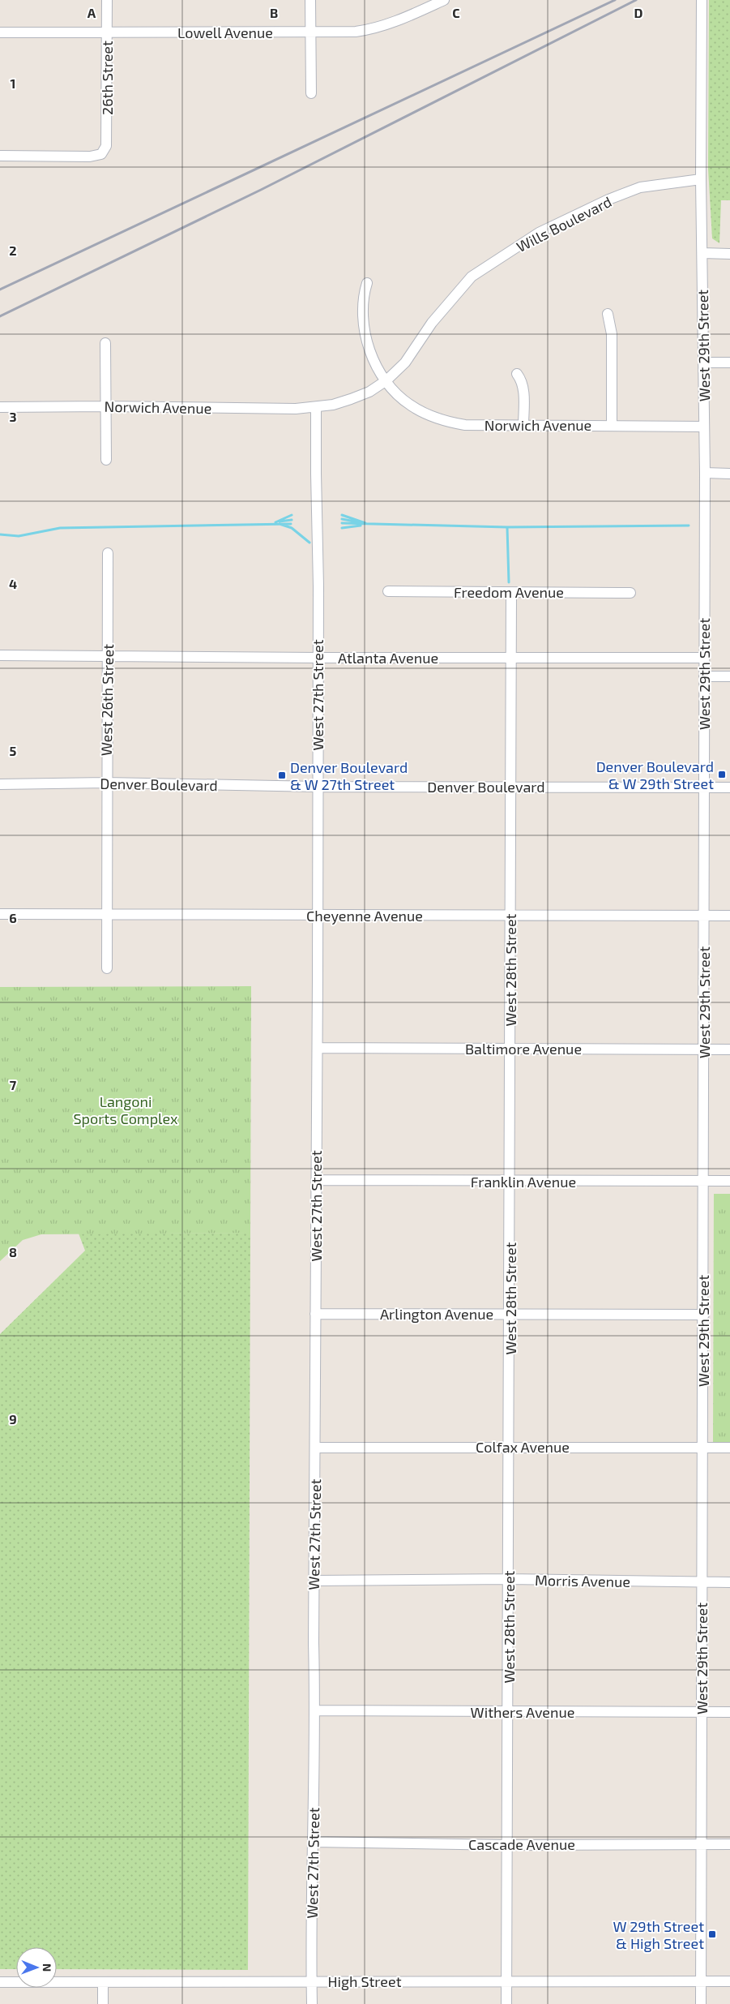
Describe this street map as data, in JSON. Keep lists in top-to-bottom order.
{
  "streets": {
    "street": [
      "Lowell Avenue",
      "26th Street",
      "Wills Boulevard",
      "West 29th Street",
      "Norwich Avenue",
      "Freedom Avenue",
      "Atlanta Avenue",
      "West 27th Street",
      "West 26th Street",
      "Denver Boulevard",
      "Cheyenne Avenue",
      "West 28th Street",
      "Baltimore Avenue",
      "Franklin Avenue",
      "Arlington Avenue",
      "Colfax Avenue",
      "Morris Avenue",
      "Withers Avenue",
      "Cascade Avenue",
      "High Street"
    ]
  },
  "crossings": [
    ["Lowell Avenue", "26th Street"],
    ["Wills Boulevard", "West 29th Street"],
    ["Wills Boulevard", "Norwich Avenue"],
    ["Wills Boulevard", "West 27th Street"],
    ["West 29th Street", "Norwich Avenue"],
    ["West 29th Street", "Atlanta Avenue"],
    ["West 29th Street", "Denver Boulevard"],
    ["West 29th Street", "Cheyenne Avenue"],
    ["West 29th Street", "Baltimore Avenue"],
    ["West 29th Street", "Franklin Avenue"],
    ["West 29th Street", "Arlington Avenue"],
    ["West 29th Street", "Colfax Avenue"],
    ["West 29th Street", "Morris Avenue"],
    ["West 29th Street", "Withers Avenue"],
    ["West 29th Street", "Cascade Avenue"],
    ["West 29th Street", "High Street"],
    ["Norwich Avenue", "West 27th Street"],
    ["Freedom Avenue", "West 28th Street"],
    ["Atlanta Avenue", "West 27th Street"],
    ["Atlanta Avenue", "West 26th Street"],
    ["Atlanta Avenue", "West 28th Street"],
    ["West 27th Street", "Denver Boulevard"],
    ["West 27th Street", "Cheyenne Avenue"],
    ["West 27th Street", "Baltimore Avenue"],
    ["West 27th Street", "Franklin Avenue"],
    ["West 27th Street", "Arlington Avenue"],
    ["West 27th Street", "Colfax Avenue"],
    ["West 27th Street", "Morris Avenue"],
    ["West 27th Street", "Withers Avenue"],
    ["West 27th Street", "Cascade Avenue"],
    ["West 27th Street", "High Street"],
    ["West 26th Street", "Denver Boulevard"],
    ["West 26th Street", "Cheyenne Avenue"],
    ["Denver Boulevard", "West 28th Street"],
    ["Cheyenne Avenue", "West 28th Street"],
    ["West 28th Street", "Baltimore Avenue"],
    ["West 28th Street", "Franklin Avenue"],
    ["West 28th Street", "Arlington Avenue"],
    ["West 28th Street", "Colfax Avenue"],
    ["West 28th Street", "Morris Avenue"],
    ["West 28th Street", "Withers Avenue"],
    ["West 28th Street", "Cascade Avenue"],
    ["West 28th Street", "High Street"]
  ],
  "parks": ["Langoni Sports Complex"],
  "places": {
    "transit": ["Denver Boulevard & W 29th Street", "Denver Boulevard & W 27th Street", "W 29th Street & High Street"]
  },
  "north": "right",
  "grid": {
    "columns": [
      "A",
      "B",
      "C",
      "D"
    ],
    "rows": [
      "1",
      "2",
      "3",
      "4",
      "5",
      "6",
      "7",
      "8",
      "9"
    ]
  }
}
